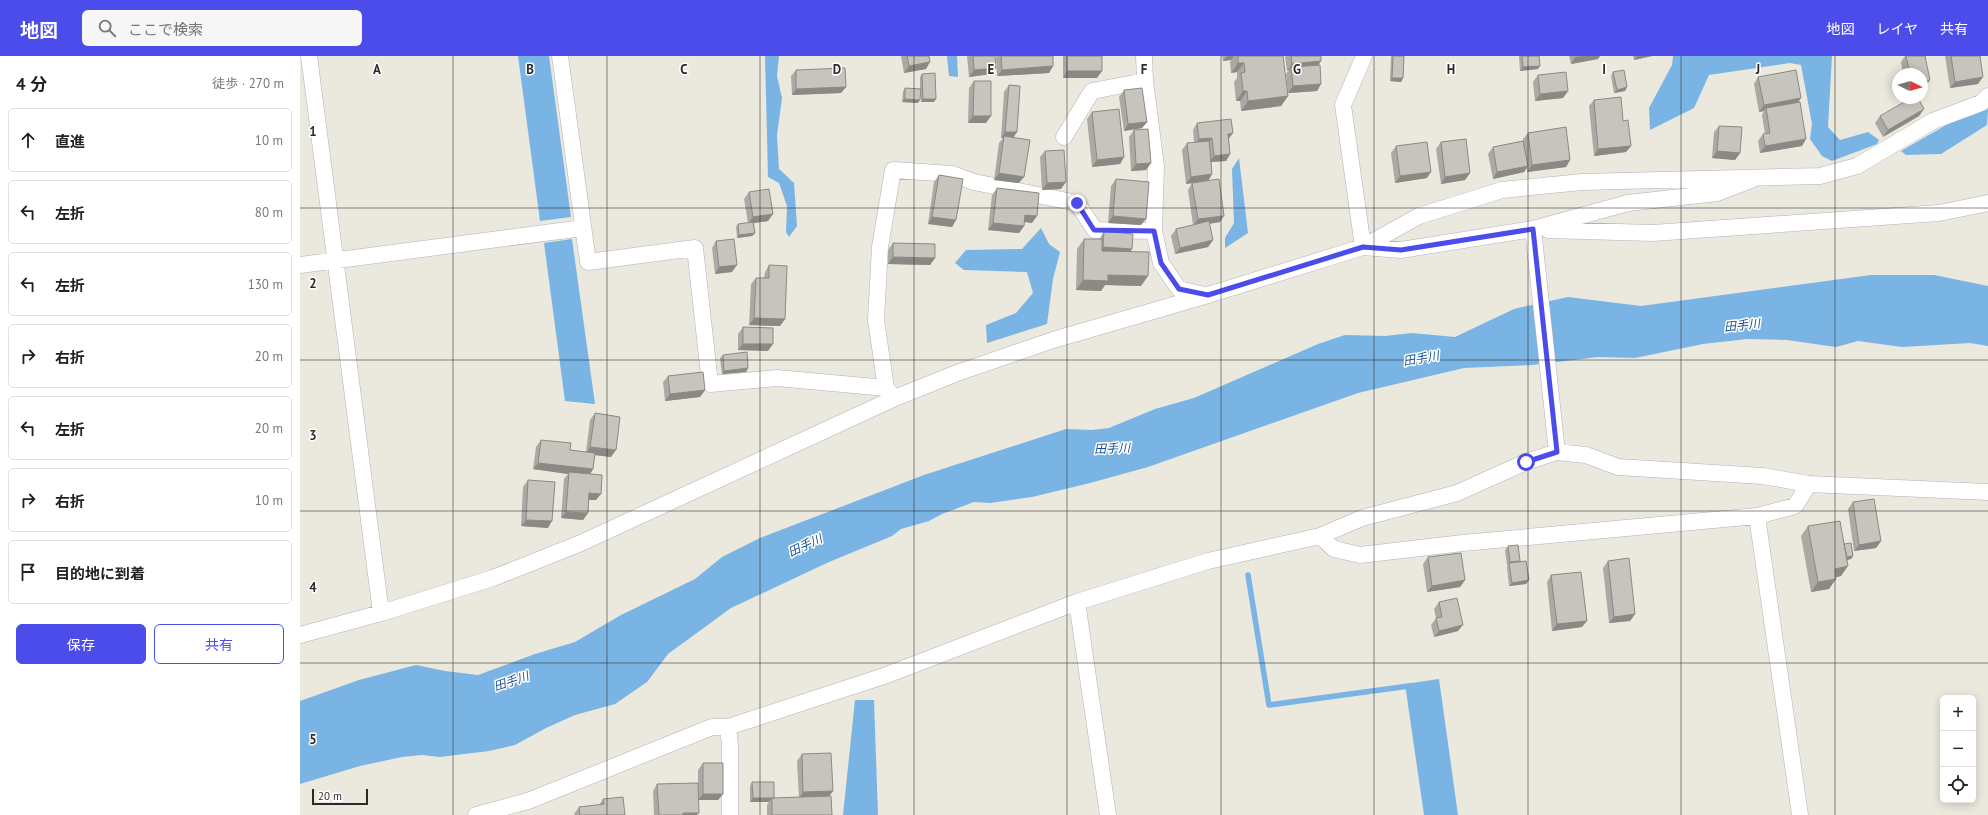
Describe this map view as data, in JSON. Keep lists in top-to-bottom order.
{
  "water": ["田手川"],
  "scale_bar": "20 m",
  "north": "right",
  "page": {
    "header": "地図",
    "search": "ここで検索",
    "nav": ["地図", "レイヤ", "共有"],
    "heading": ["4 分", "徒歩 · 270 m"],
    "list": [
      ["直進", "10 m"],
      ["左折", "80 m"],
      ["左折", "130 m"],
      ["右折", "20 m"],
      ["左折", "20 m"],
      ["右折", "10 m"],
      "目的地に到着"
    ],
    "buttons": ["保存", "共有"],
    "map_buttons": ["+", "−"],
    "scale": "20 m"
  },
  "grid": {
    "columns": [
      "A",
      "B",
      "C",
      "D",
      "E",
      "F",
      "G",
      "H",
      "I",
      "J"
    ],
    "rows": [
      "1",
      "2",
      "3",
      "4",
      "5"
    ]
  }
}
